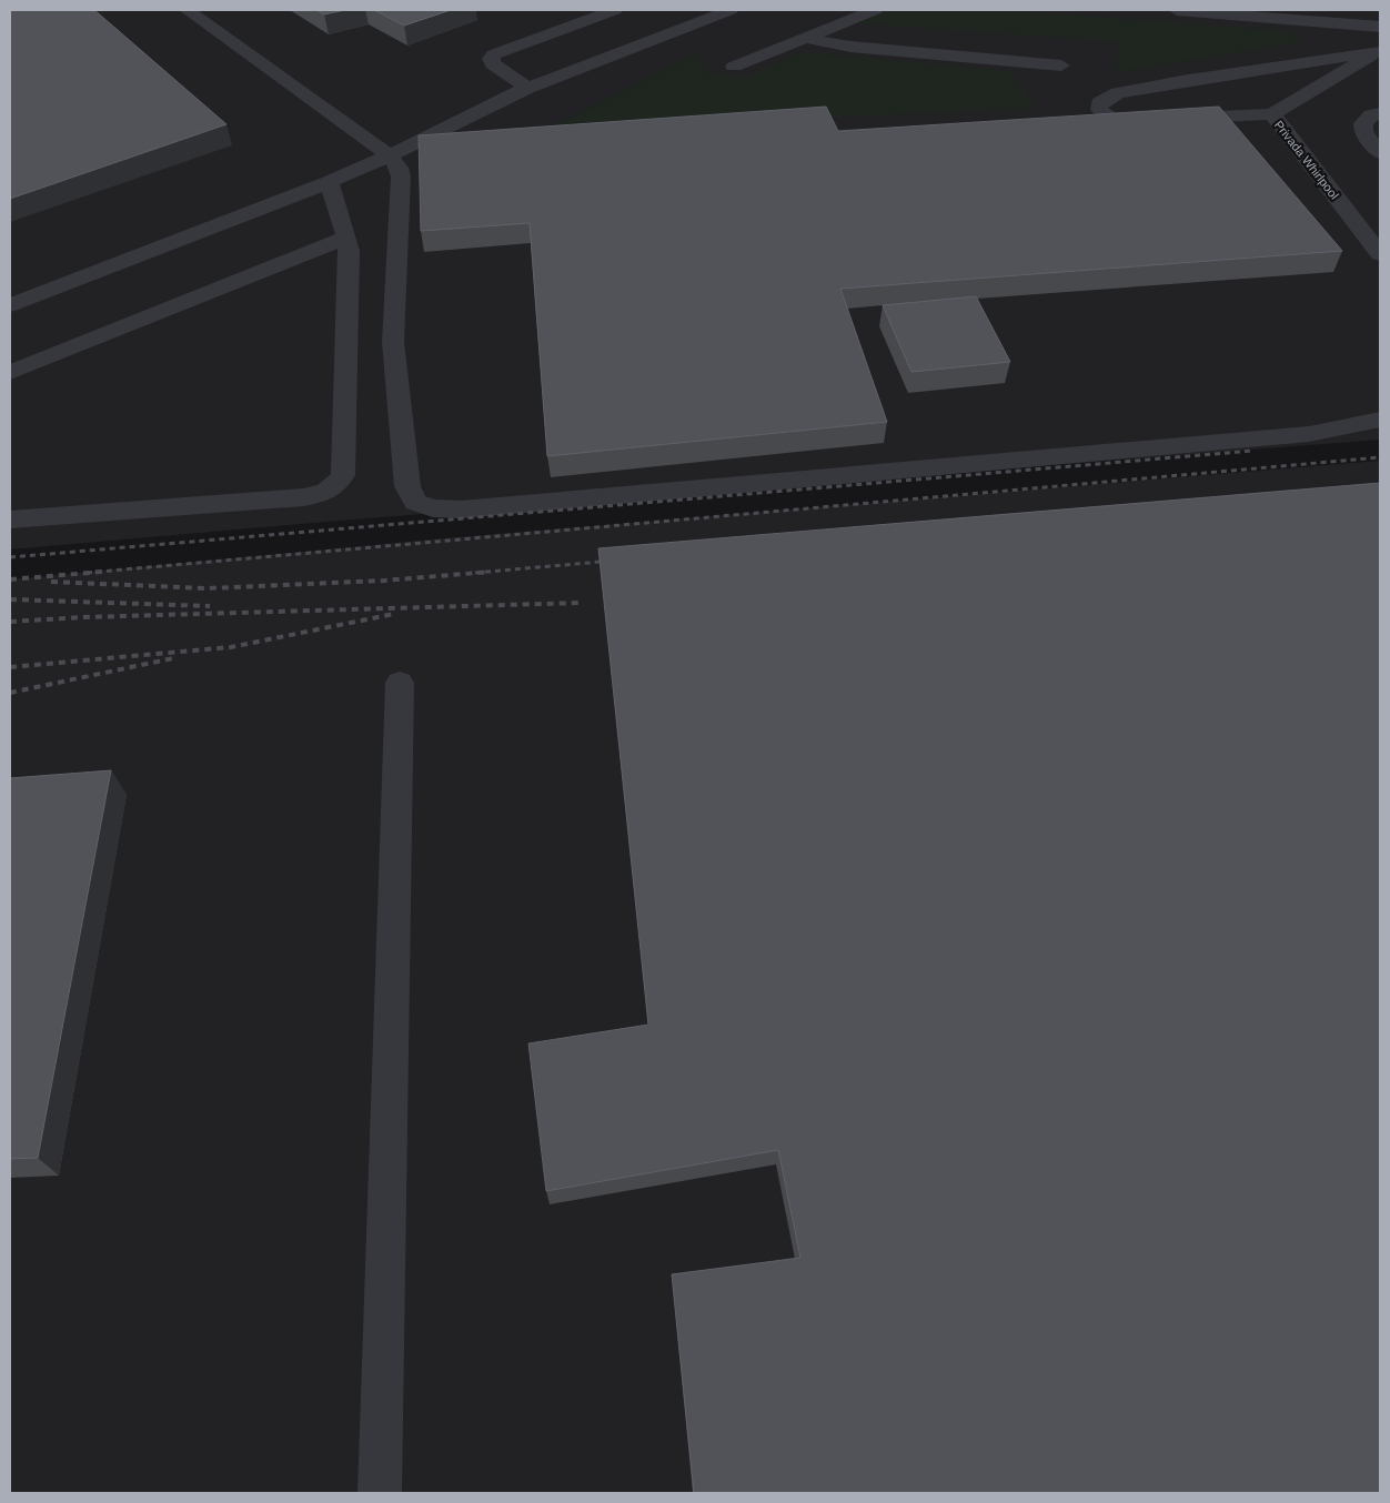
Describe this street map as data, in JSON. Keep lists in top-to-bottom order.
{
  "streets": {
    "street": ["Privada Whirlpool"]
  }
}
